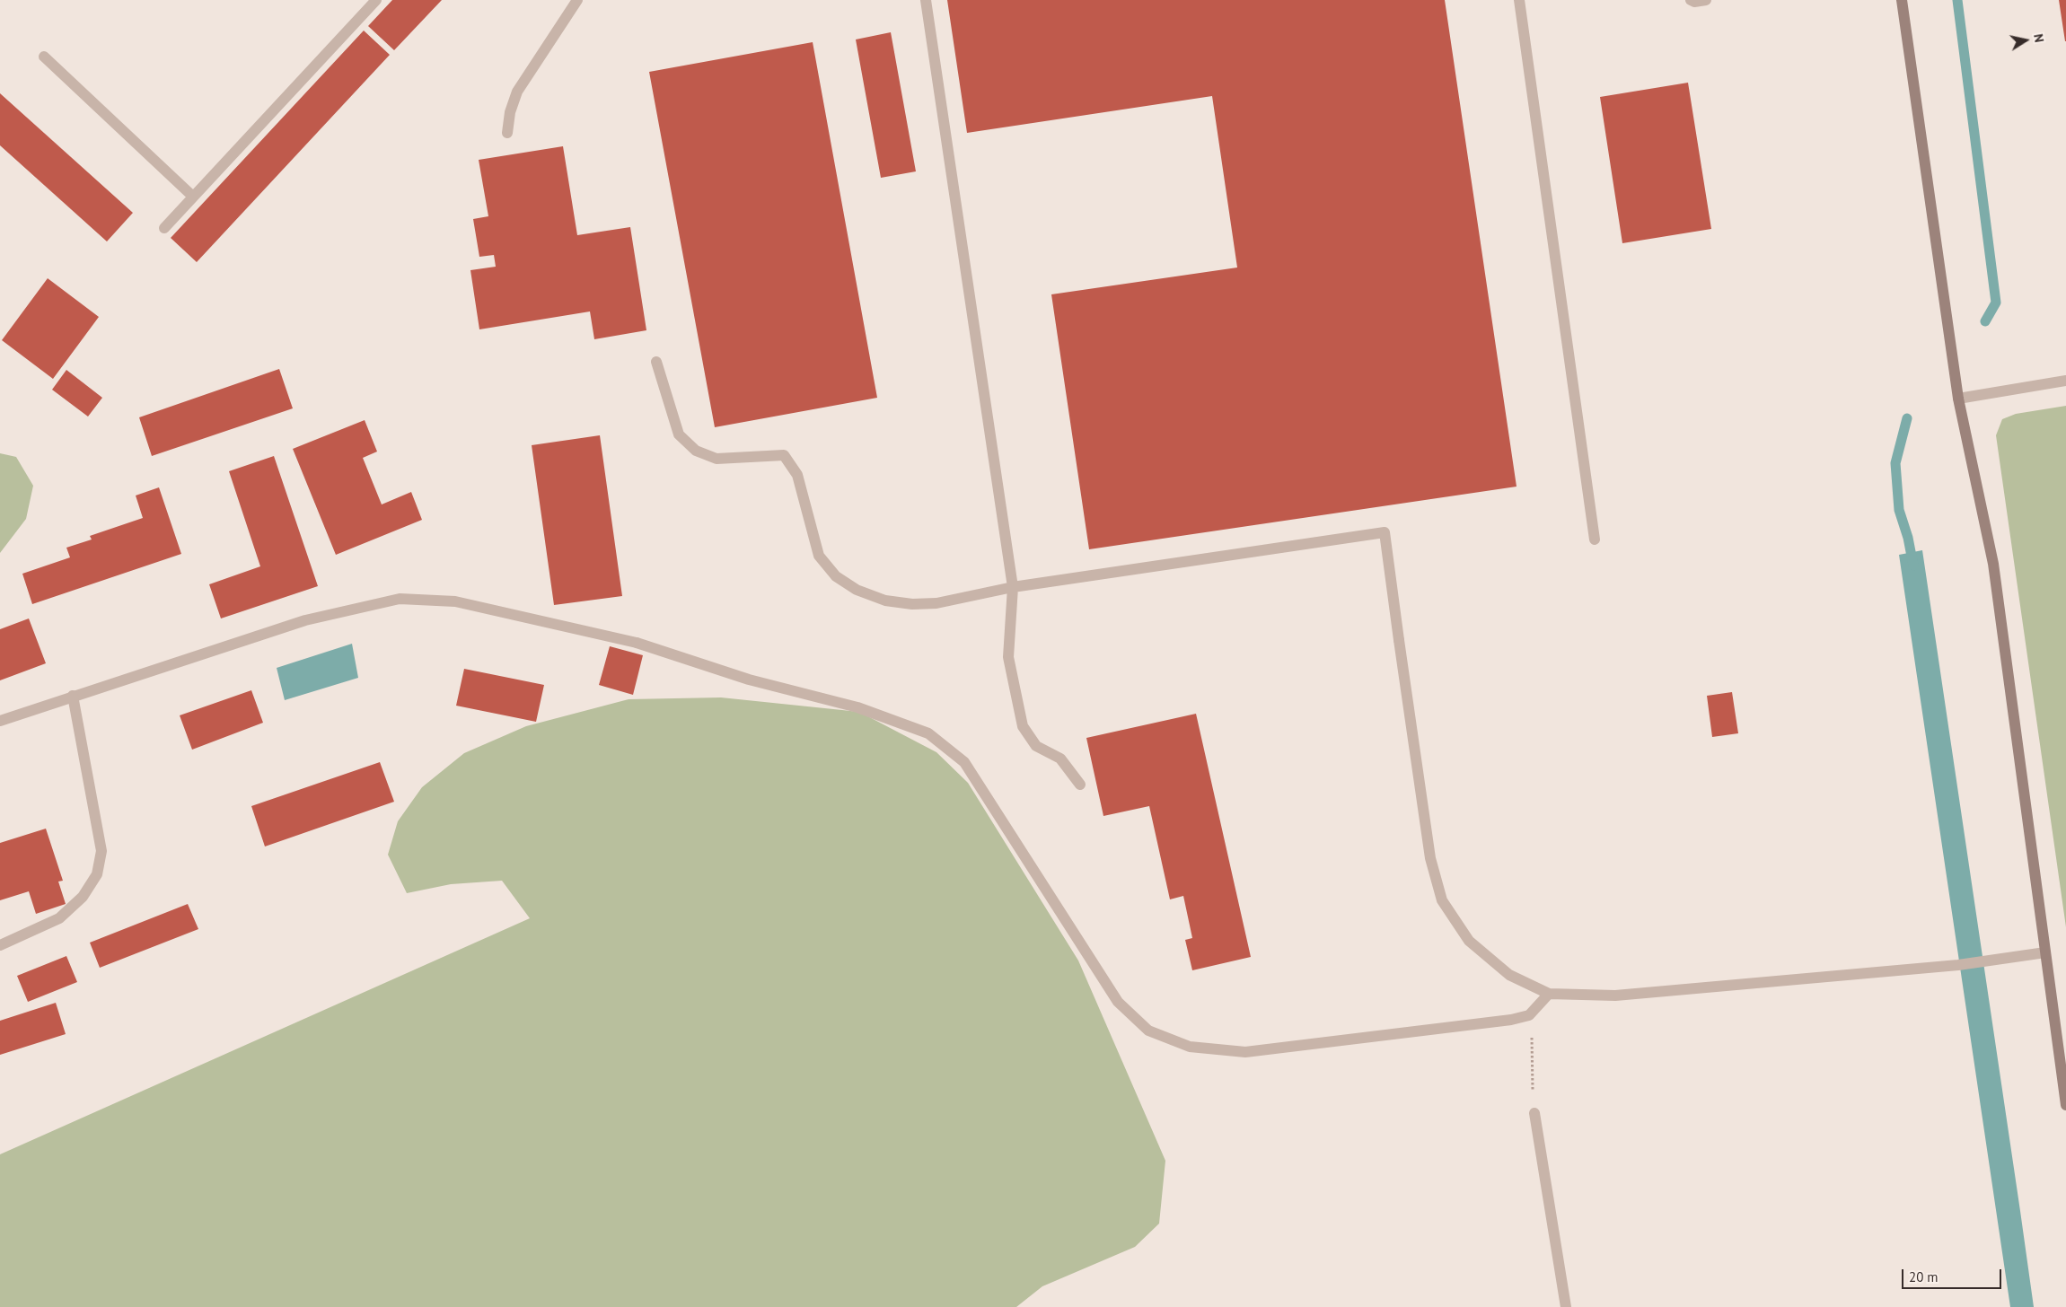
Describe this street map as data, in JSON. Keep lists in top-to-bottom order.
{
  "scale_bar": "20 m",
  "north": "right"
}
